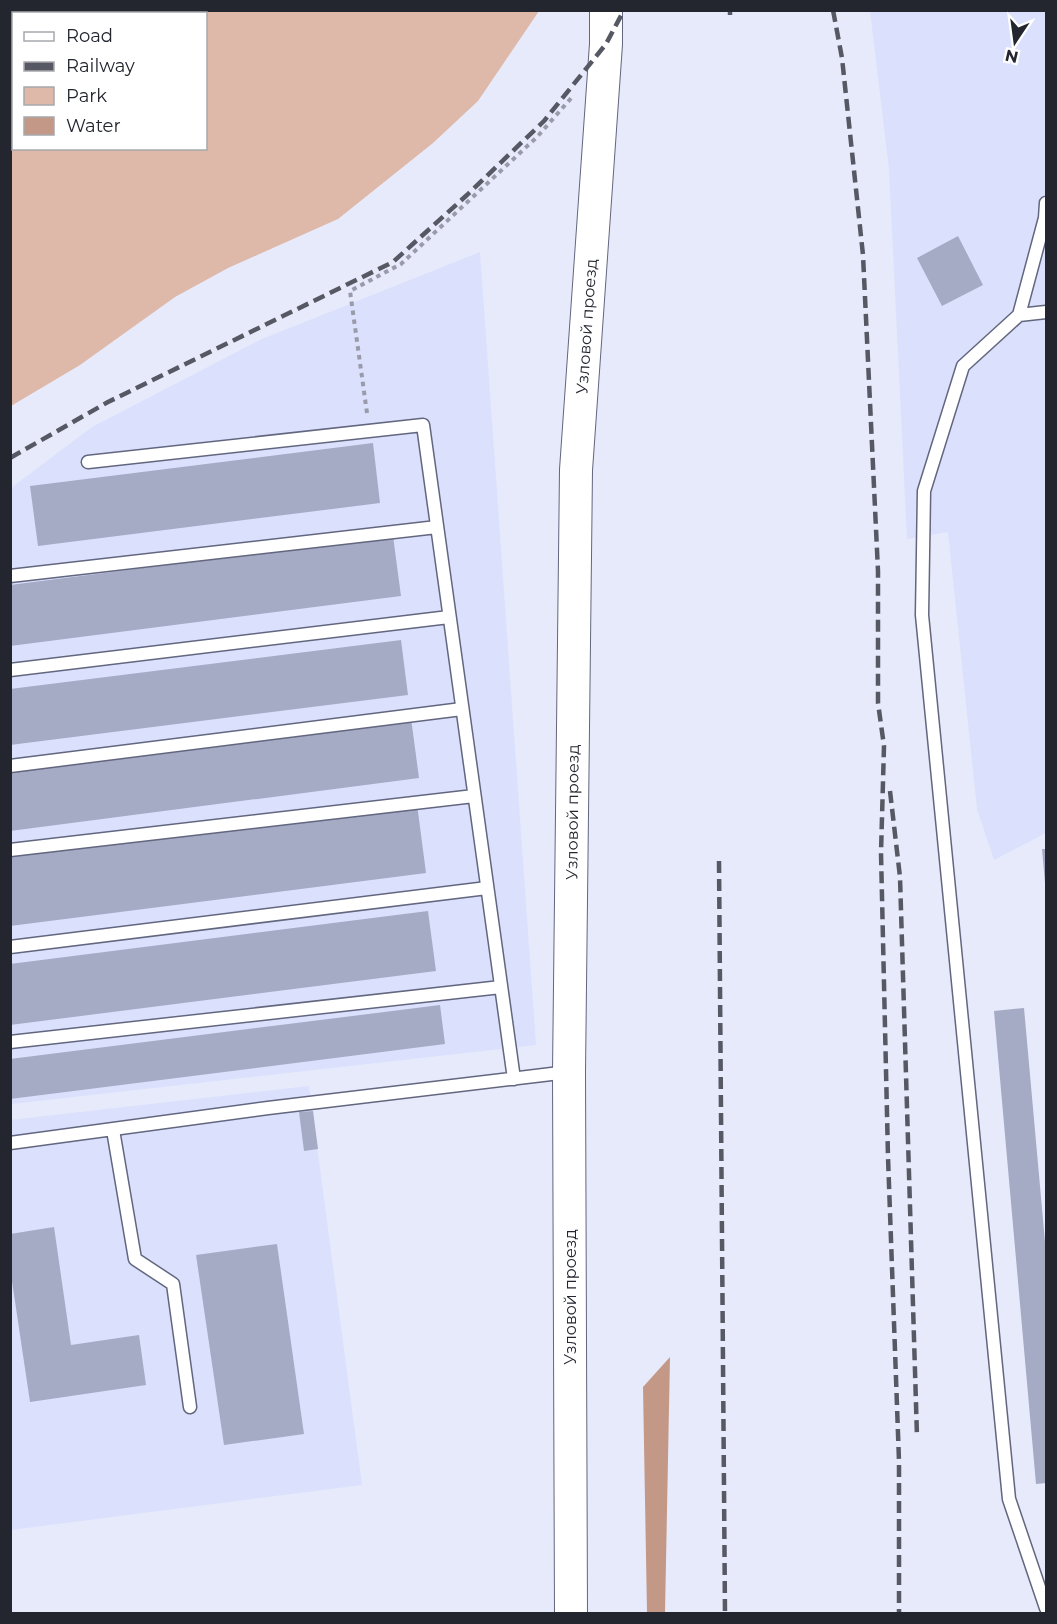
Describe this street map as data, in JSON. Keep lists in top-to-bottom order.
{
  "streets": {
    "street": ["Узловой проезд"]
  },
  "legend": [
    "Road",
    "Railway",
    "Park",
    "Water"
  ],
  "north": "bottom"
}
